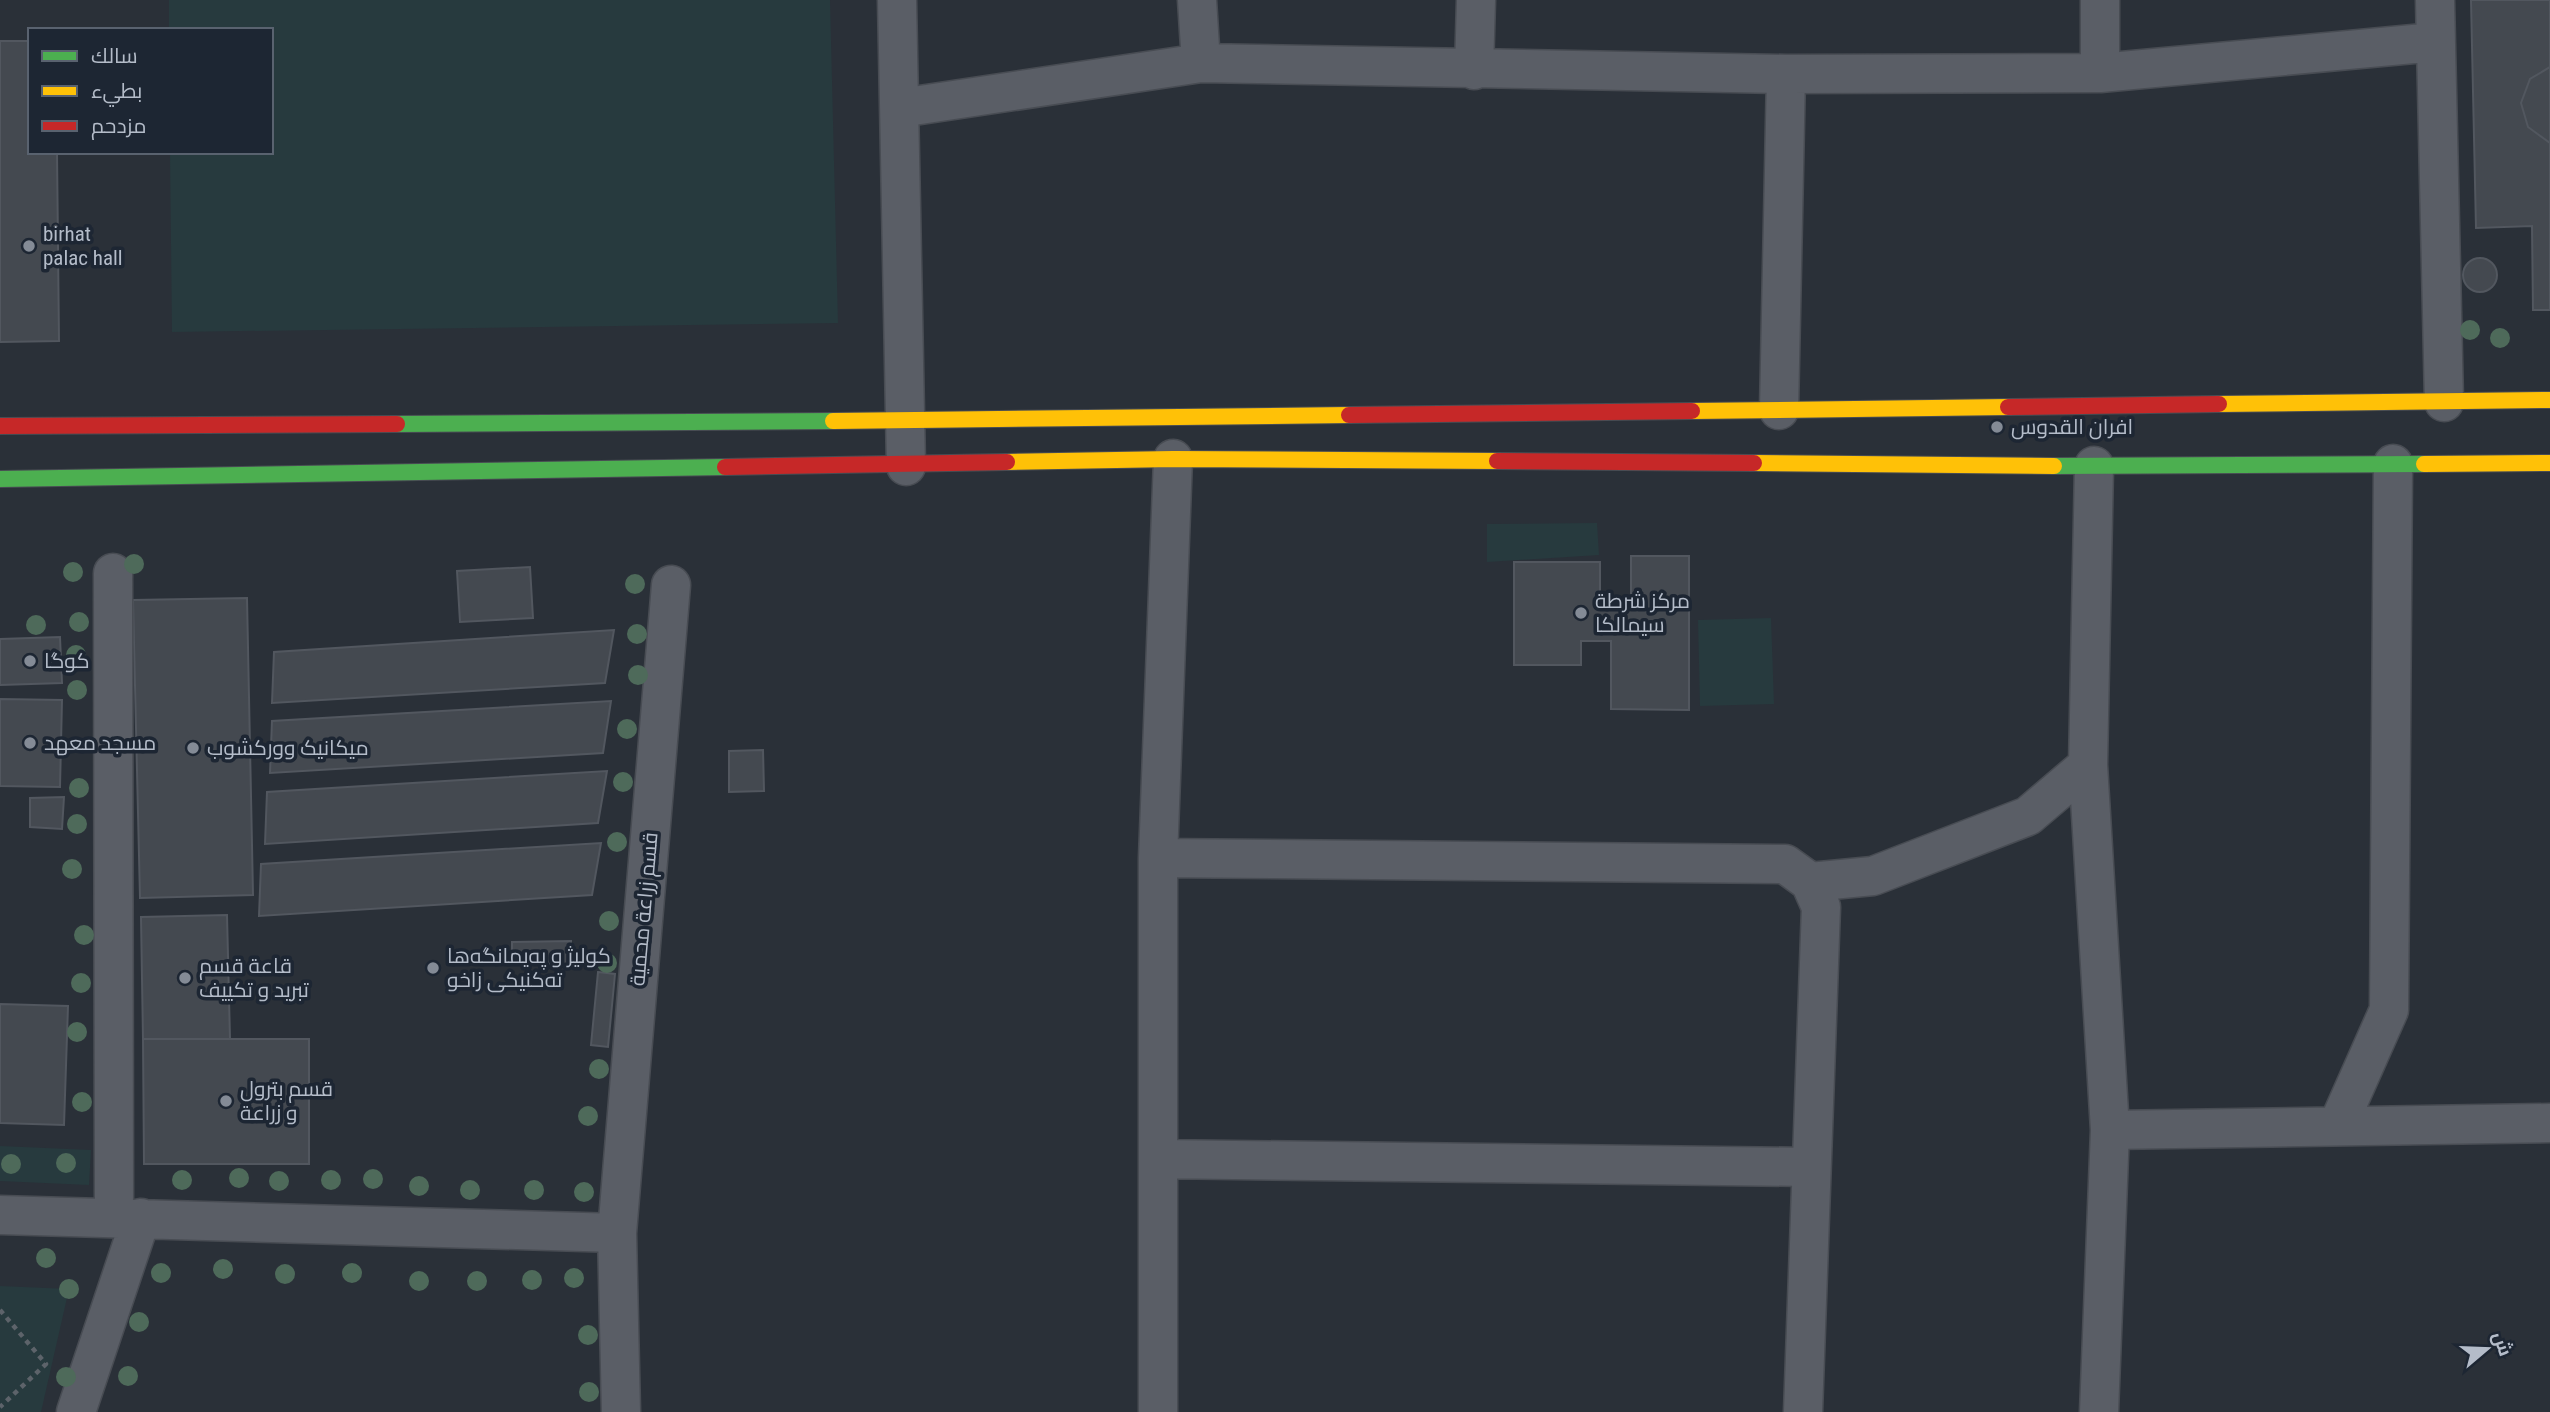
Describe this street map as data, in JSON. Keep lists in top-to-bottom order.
{
  "streets": {
    "street": ["قسم زراعة محمية"]
  },
  "places": [
    "birhat palac hall",
    "افران القدوس",
    "مركز شرطة سيمالكا",
    "كوگا",
    "مسجد معهد",
    "میکانیک وورکشوب",
    "كوليژ و په‌يمانگه‌ها ته‌كنيكى زاخو",
    "قاعة قسم تبرید و تکییف",
    "قسم بترول و زراعة"
  ],
  "legend": ["سالك", "بطيء", "مزدحم"],
  "north": "right"
}
